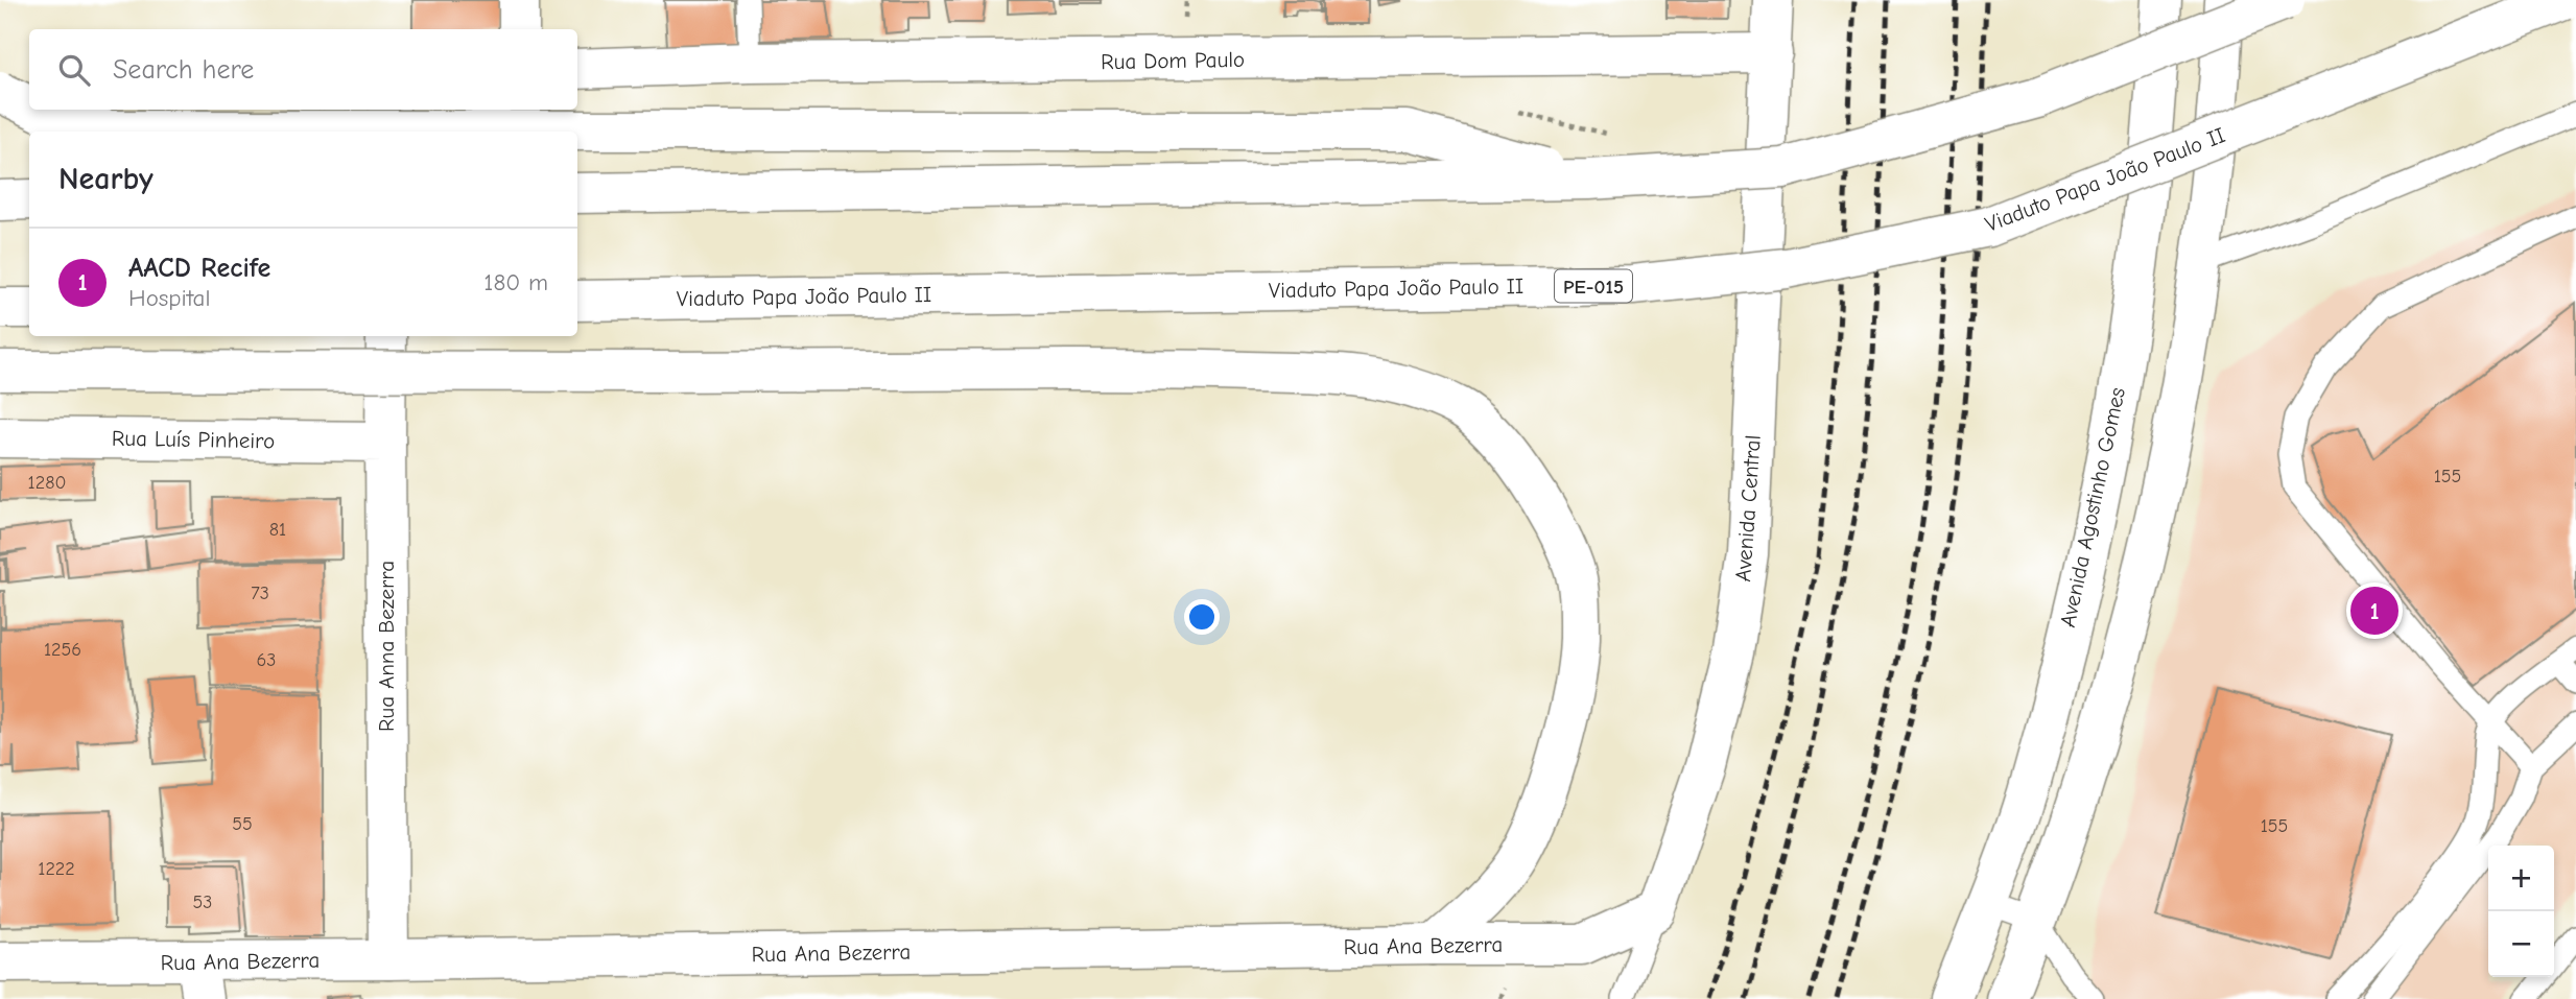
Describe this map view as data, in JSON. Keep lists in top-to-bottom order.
{
  "streets": {
    "main road": [
      "Rua Dom Paulo",
      "Viaduto Papa João Paulo II",
      "PE-015",
      "Rua Luís Pinheiro",
      "Avenida Agostinho Gomes",
      "Avenida Central",
      "Rua Anna Bezerra",
      "Rua Ana Bezerra"
    ]
  },
  "crossings": [
    ["Rua Dom Paulo", "Avenida Central"],
    ["Rua Luís Pinheiro", "Rua Anna Bezerra"],
    ["Avenida Central", "Rua Ana Bezerra"],
    ["Rua Anna Bezerra", "Rua Ana Bezerra"]
  ],
  "house_numbers": [
    "155",
    "1280",
    "81",
    "73",
    "1256",
    "63",
    "55",
    "155",
    "1222",
    "53"
  ],
  "page": {
    "search": "Search here",
    "heading": "Nearby",
    "list": [
      {
        "mark": "1",
        "name": "AACD Recife",
        "note": "Hospital",
        "value": "180 m"
      }
    ],
    "pins": "1",
    "map_buttons": ["+", "−"]
  }
}
